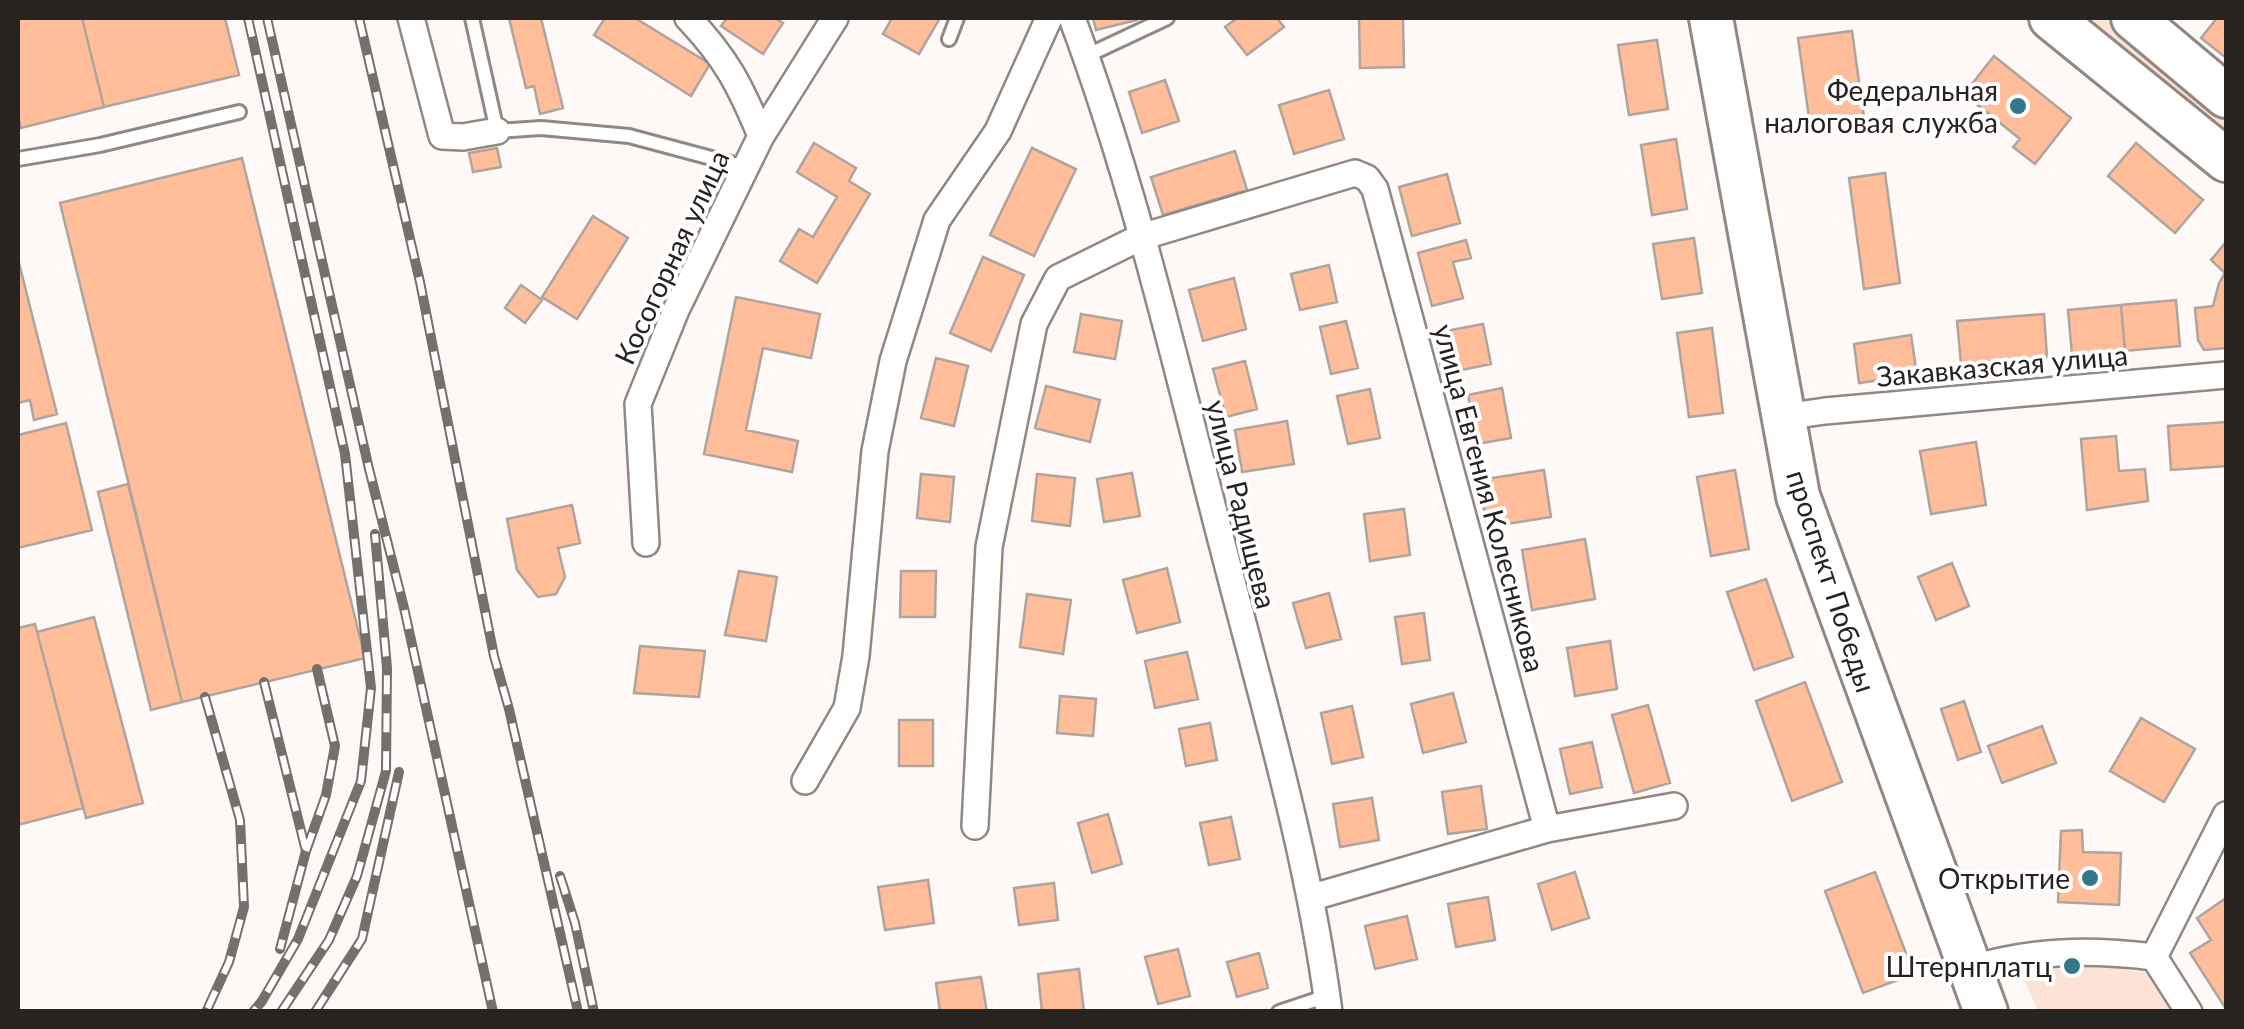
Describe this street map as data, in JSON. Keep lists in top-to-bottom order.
{
  "streets": {
    "main road": ["проспект Победы"],
    "street": [
      "Косогорная улица",
      "Закавказская улица",
      "улица Евгения Колесникова",
      "улица Радищева"
    ]
  },
  "crossings": [
    ["Закавказская улица", "проспект Победы"],
    ["улица Евгения Колесникова", "улица Радищева"]
  ],
  "places": ["Федеральная налоговая служба", "Открытие", "Штернплатц"]
}
